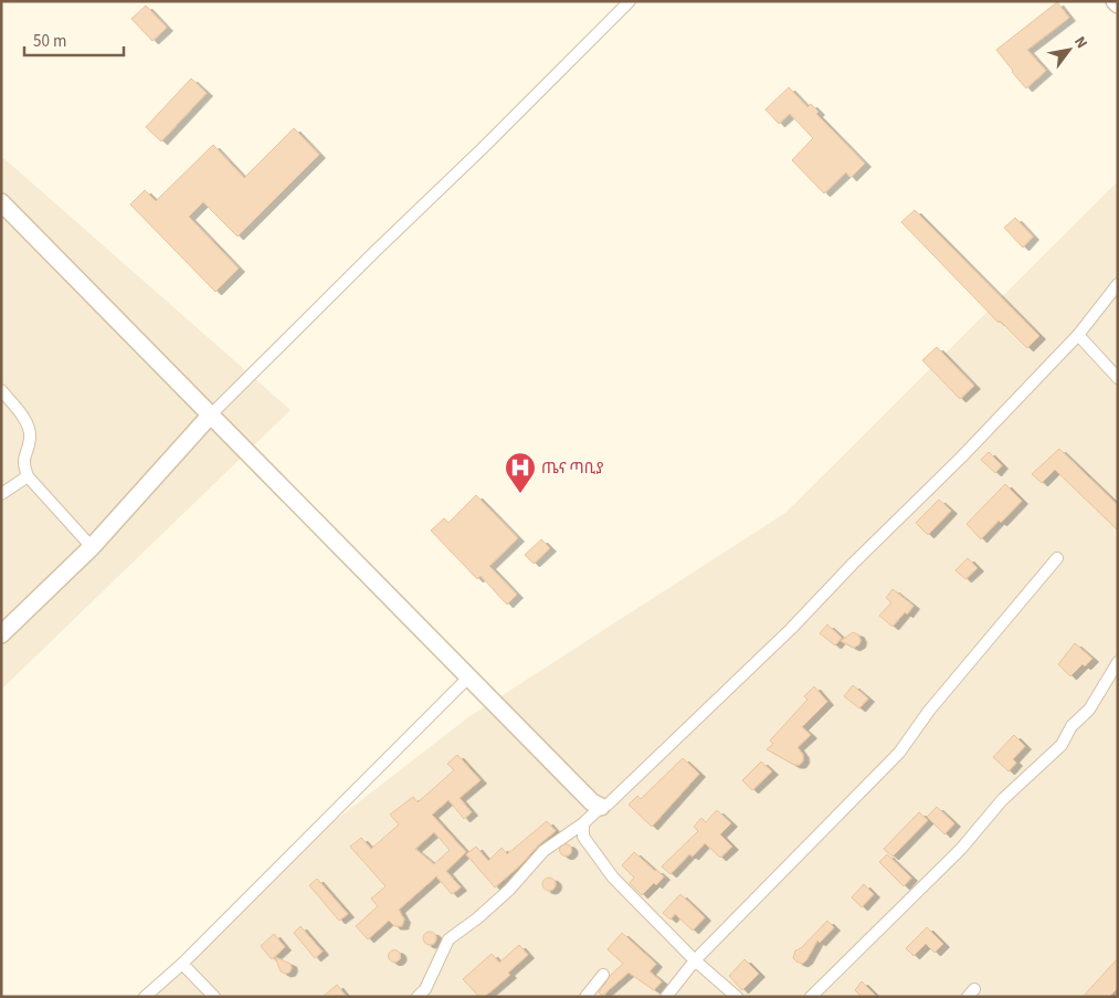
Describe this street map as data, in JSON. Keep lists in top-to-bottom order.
{
  "places": {
    "hospital": ["ጤና ጣቢያ"]
  },
  "scale_bar": "50 m",
  "north": "top right"
}
